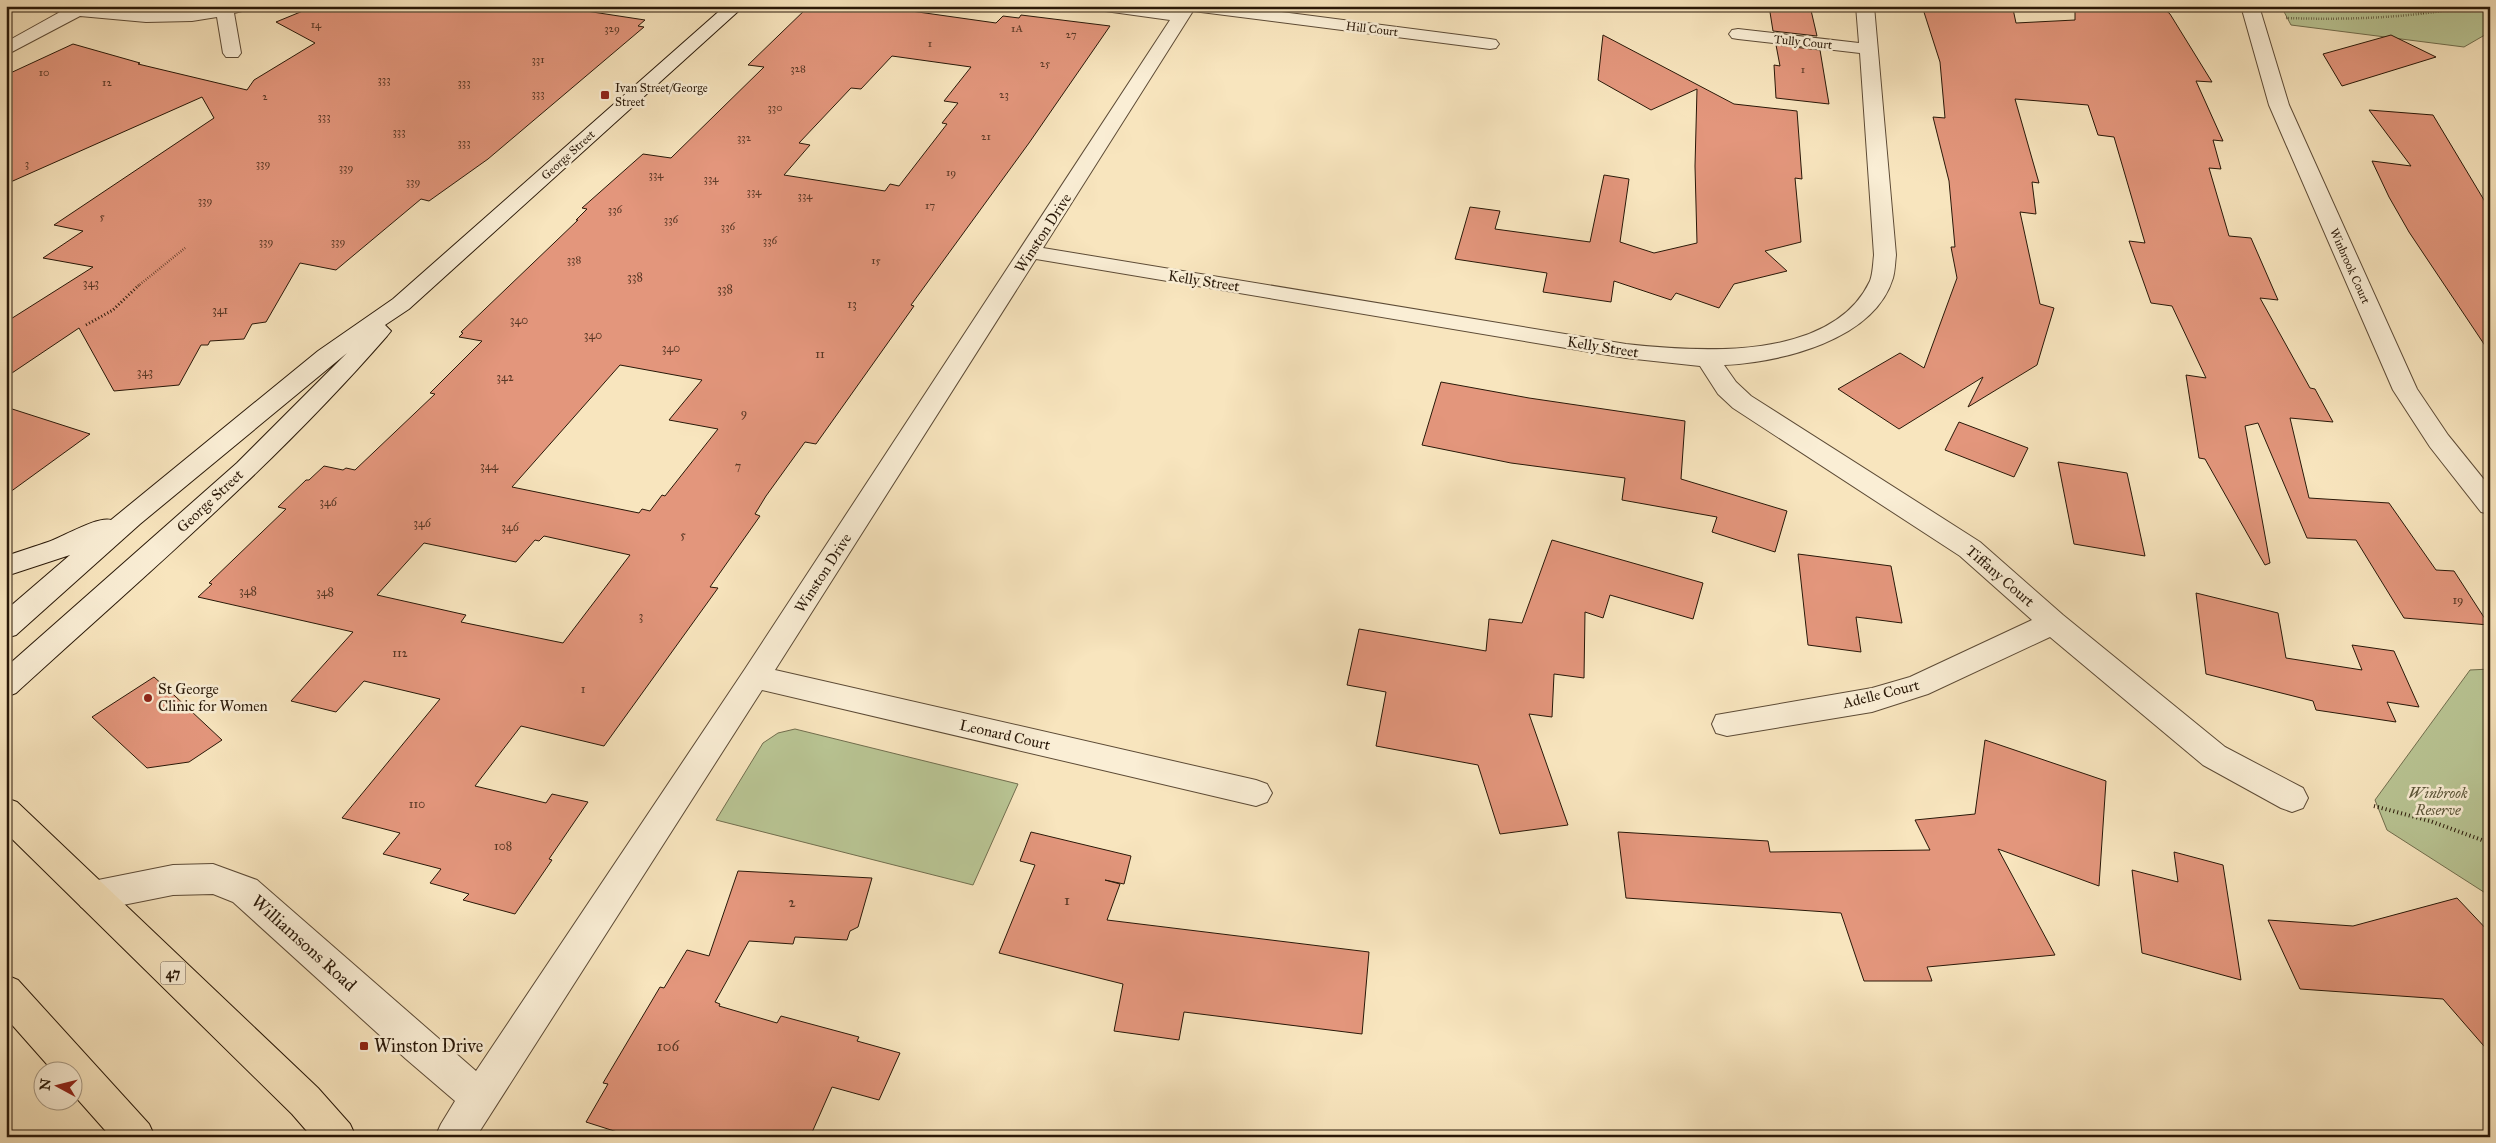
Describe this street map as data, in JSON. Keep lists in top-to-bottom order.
{
  "streets": {
    "main road": ["47"],
    "street": [
      "Hill Court",
      "Tully Court",
      "George Street",
      "Winston Drive",
      "Winbrook Court",
      "Kelly Street",
      "Tiffany Court",
      "Adelle Court",
      "Leonard Court",
      "Williamsons Road"
    ]
  },
  "crossings": [
    ["Hill Court", "Winston Drive"],
    ["Tully Court", "Kelly Street"],
    ["Winston Drive", "Kelly Street"],
    ["Winston Drive", "Leonard Court"],
    ["Winston Drive", "Williamsons Road"],
    ["Kelly Street", "Tiffany Court"],
    ["Tiffany Court", "Adelle Court"],
    ["Williamsons Road", "47"]
  ],
  "parks": ["Winbrook Reserve"],
  "places": {
    "transit": ["Ivan Street/George Street", "Winston Drive"],
    "other": ["St George Clinic for Women"]
  },
  "house_numbers": [
    "14",
    "329",
    "1A",
    "27",
    "1",
    "331",
    "25",
    "328",
    "1",
    "10",
    "333",
    "12",
    "333",
    "333",
    "23",
    "2",
    "330",
    "333",
    "333",
    "21",
    "332",
    "333",
    "3",
    "339",
    "339",
    "19",
    "334",
    "334",
    "339",
    "334",
    "334",
    "339",
    "17",
    "336",
    "5",
    "336",
    "336",
    "336",
    "339",
    "339",
    "338",
    "15",
    "338",
    "343",
    "338",
    "13",
    "341",
    "340",
    "340",
    "340",
    "11",
    "343",
    "342",
    "9",
    "344",
    "7",
    "346",
    "346",
    "346",
    "5",
    "348",
    "348",
    "19",
    "3",
    "112",
    "1",
    "110",
    "108",
    "1",
    "2",
    "106"
  ],
  "north": "left"
}
